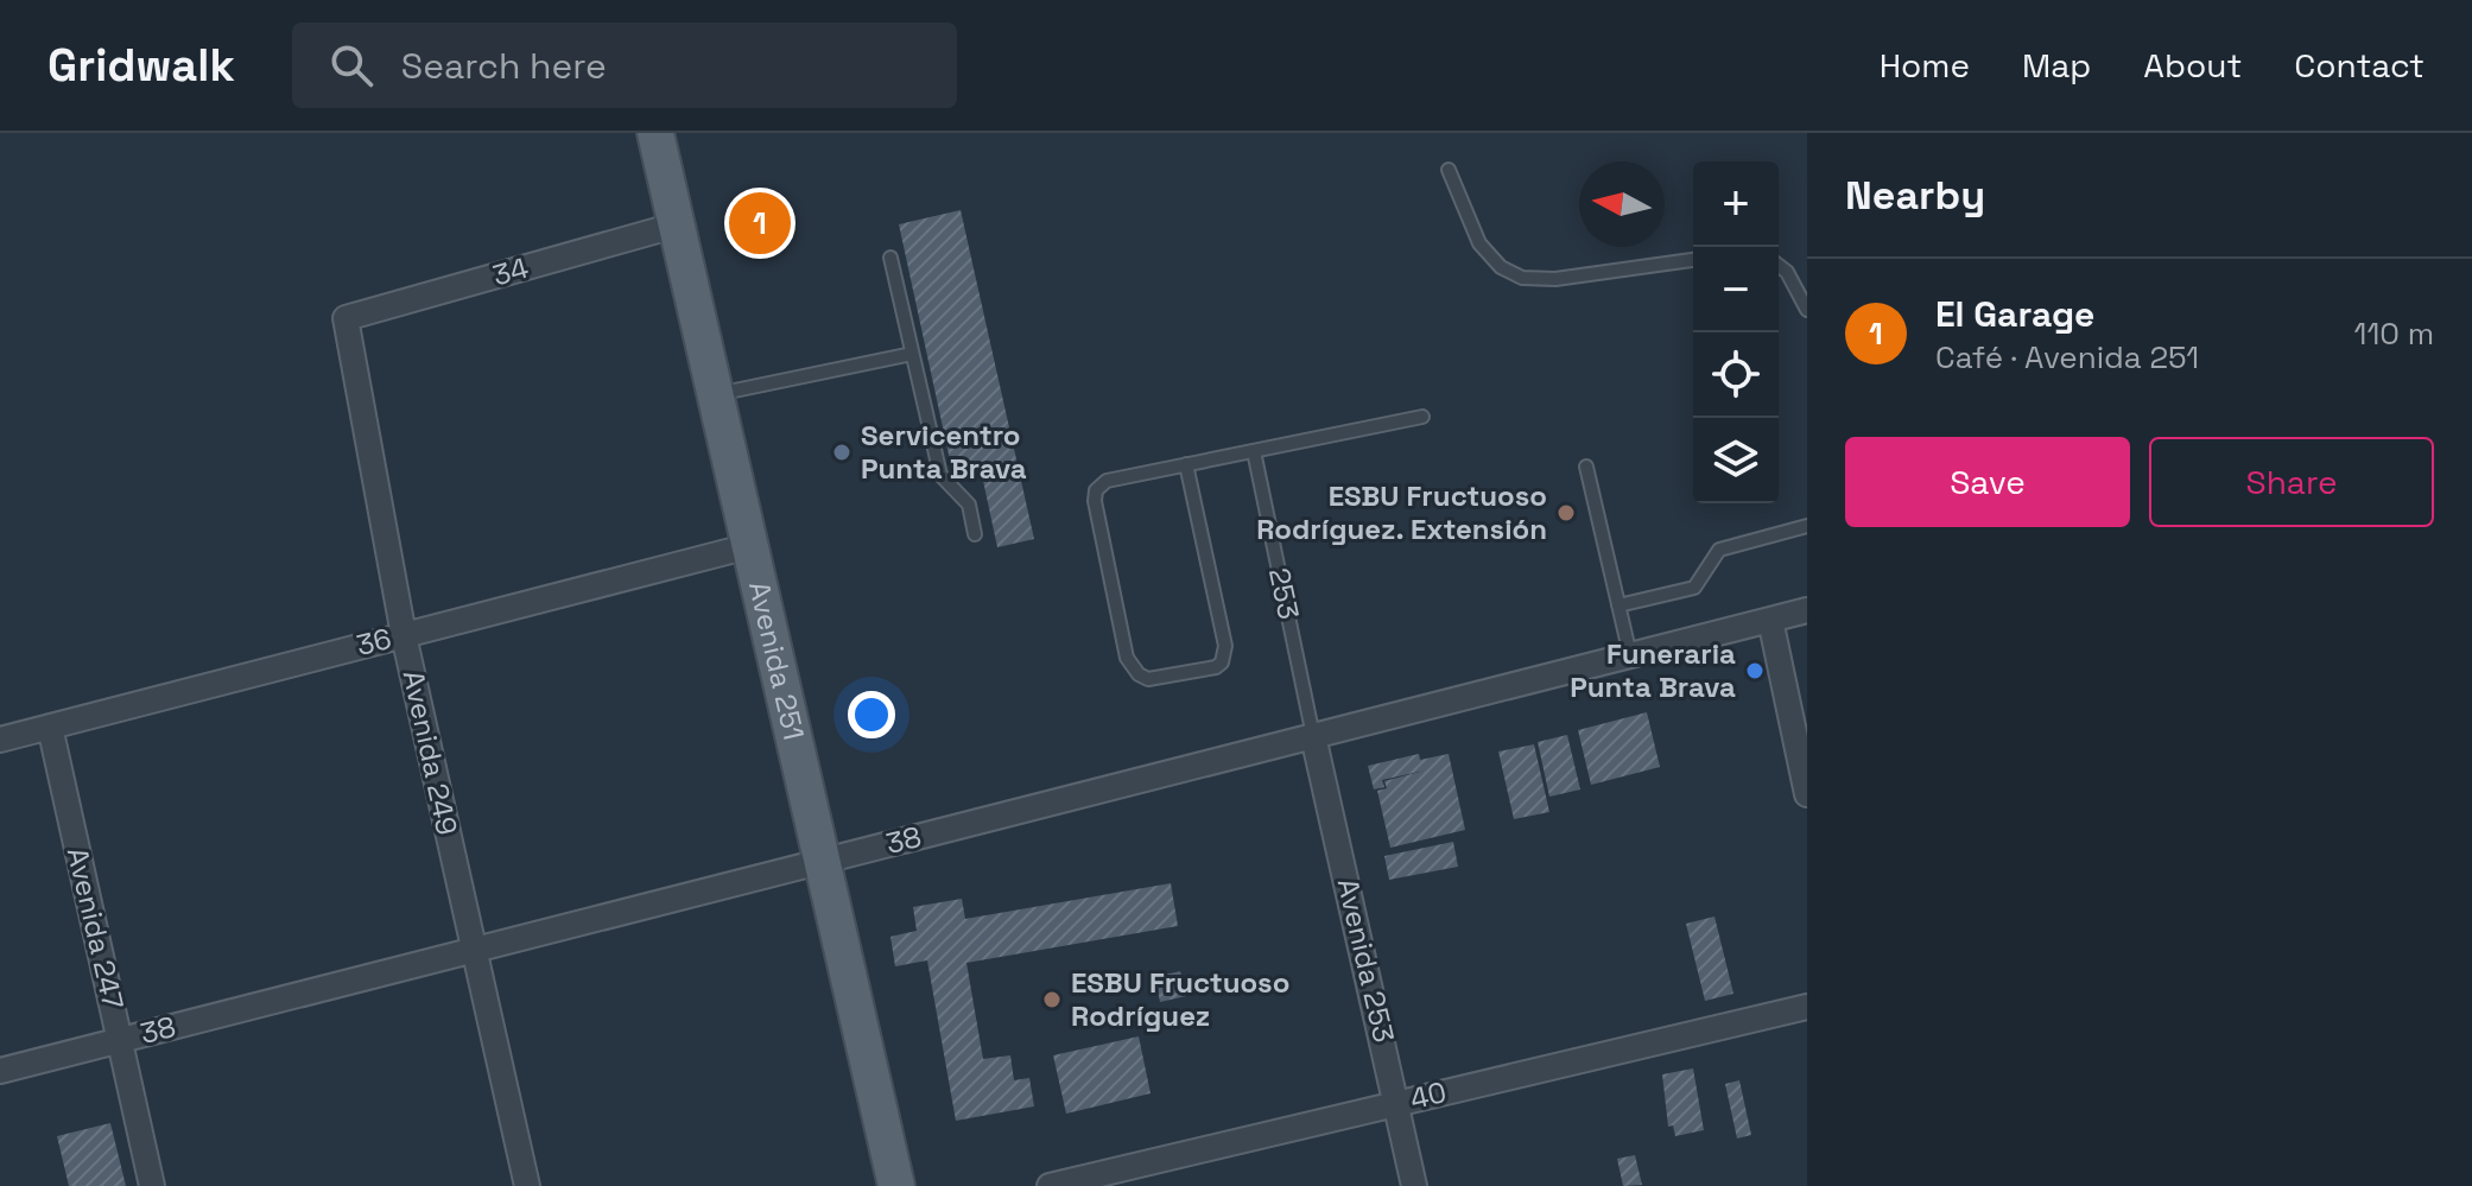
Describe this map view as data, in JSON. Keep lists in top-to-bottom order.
{
  "streets": {
    "main road": ["Avenida 251"],
    "street": [
      "34",
      "36",
      "Avenida 249",
      "38",
      "Avenida 247",
      "Avenida 253",
      "40"
    ],
    "lane": ["253"]
  },
  "crossings": [
    ["34", "Avenida 251"],
    ["34", "Avenida 249"],
    ["253", "38"],
    ["253", "Avenida 253"],
    ["36", "Avenida 251"],
    ["36", "Avenida 249"],
    ["36", "Avenida 247"],
    ["Avenida 251", "38"],
    ["Avenida 249", "38"],
    ["38", "Avenida 247"],
    ["38", "Avenida 253"],
    ["Avenida 253", "40"]
  ],
  "places": [
    "Servicentro Punta Brava",
    "ESBU Fructuoso Rodríguez. Extensión",
    "Funeraria Punta Brava",
    "ESBU Fructuoso Rodríguez"
  ],
  "north": "left",
  "page": {
    "header": "Gridwalk",
    "search": "Search here",
    "nav": [
      "Home",
      "Map",
      "About",
      "Contact"
    ],
    "heading": "Nearby",
    "map_buttons": ["+", "−"],
    "pins": "1",
    "list": [
      {
        "mark": "1",
        "name": "El Garage",
        "note": "Café · Avenida 251",
        "value": "110 m"
      }
    ],
    "buttons": ["Save", "Share"]
  }
}
